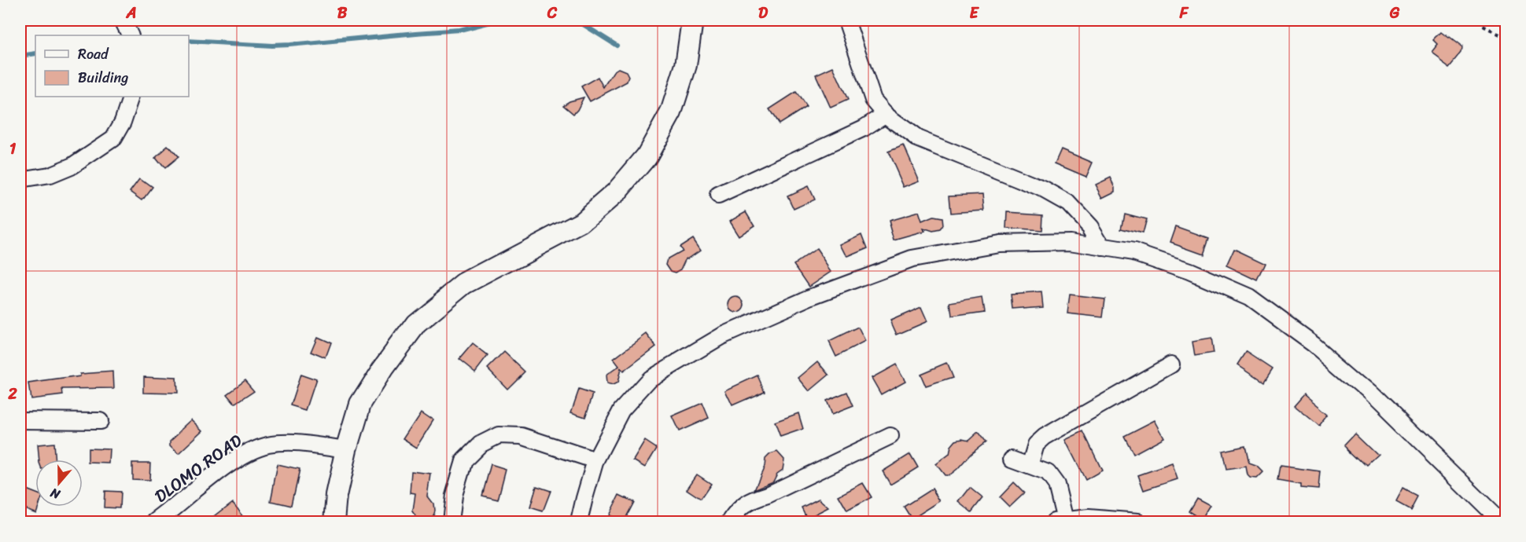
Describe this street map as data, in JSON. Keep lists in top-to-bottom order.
{
  "streets": {
    "street": ["DLOMO ROAD"]
  },
  "legend": ["Road", "Building"],
  "north": "bottom",
  "grid": {
    "columns": [
      "A",
      "B",
      "C",
      "D",
      "E",
      "F",
      "G"
    ],
    "rows": ["1", "2"]
  }
}
